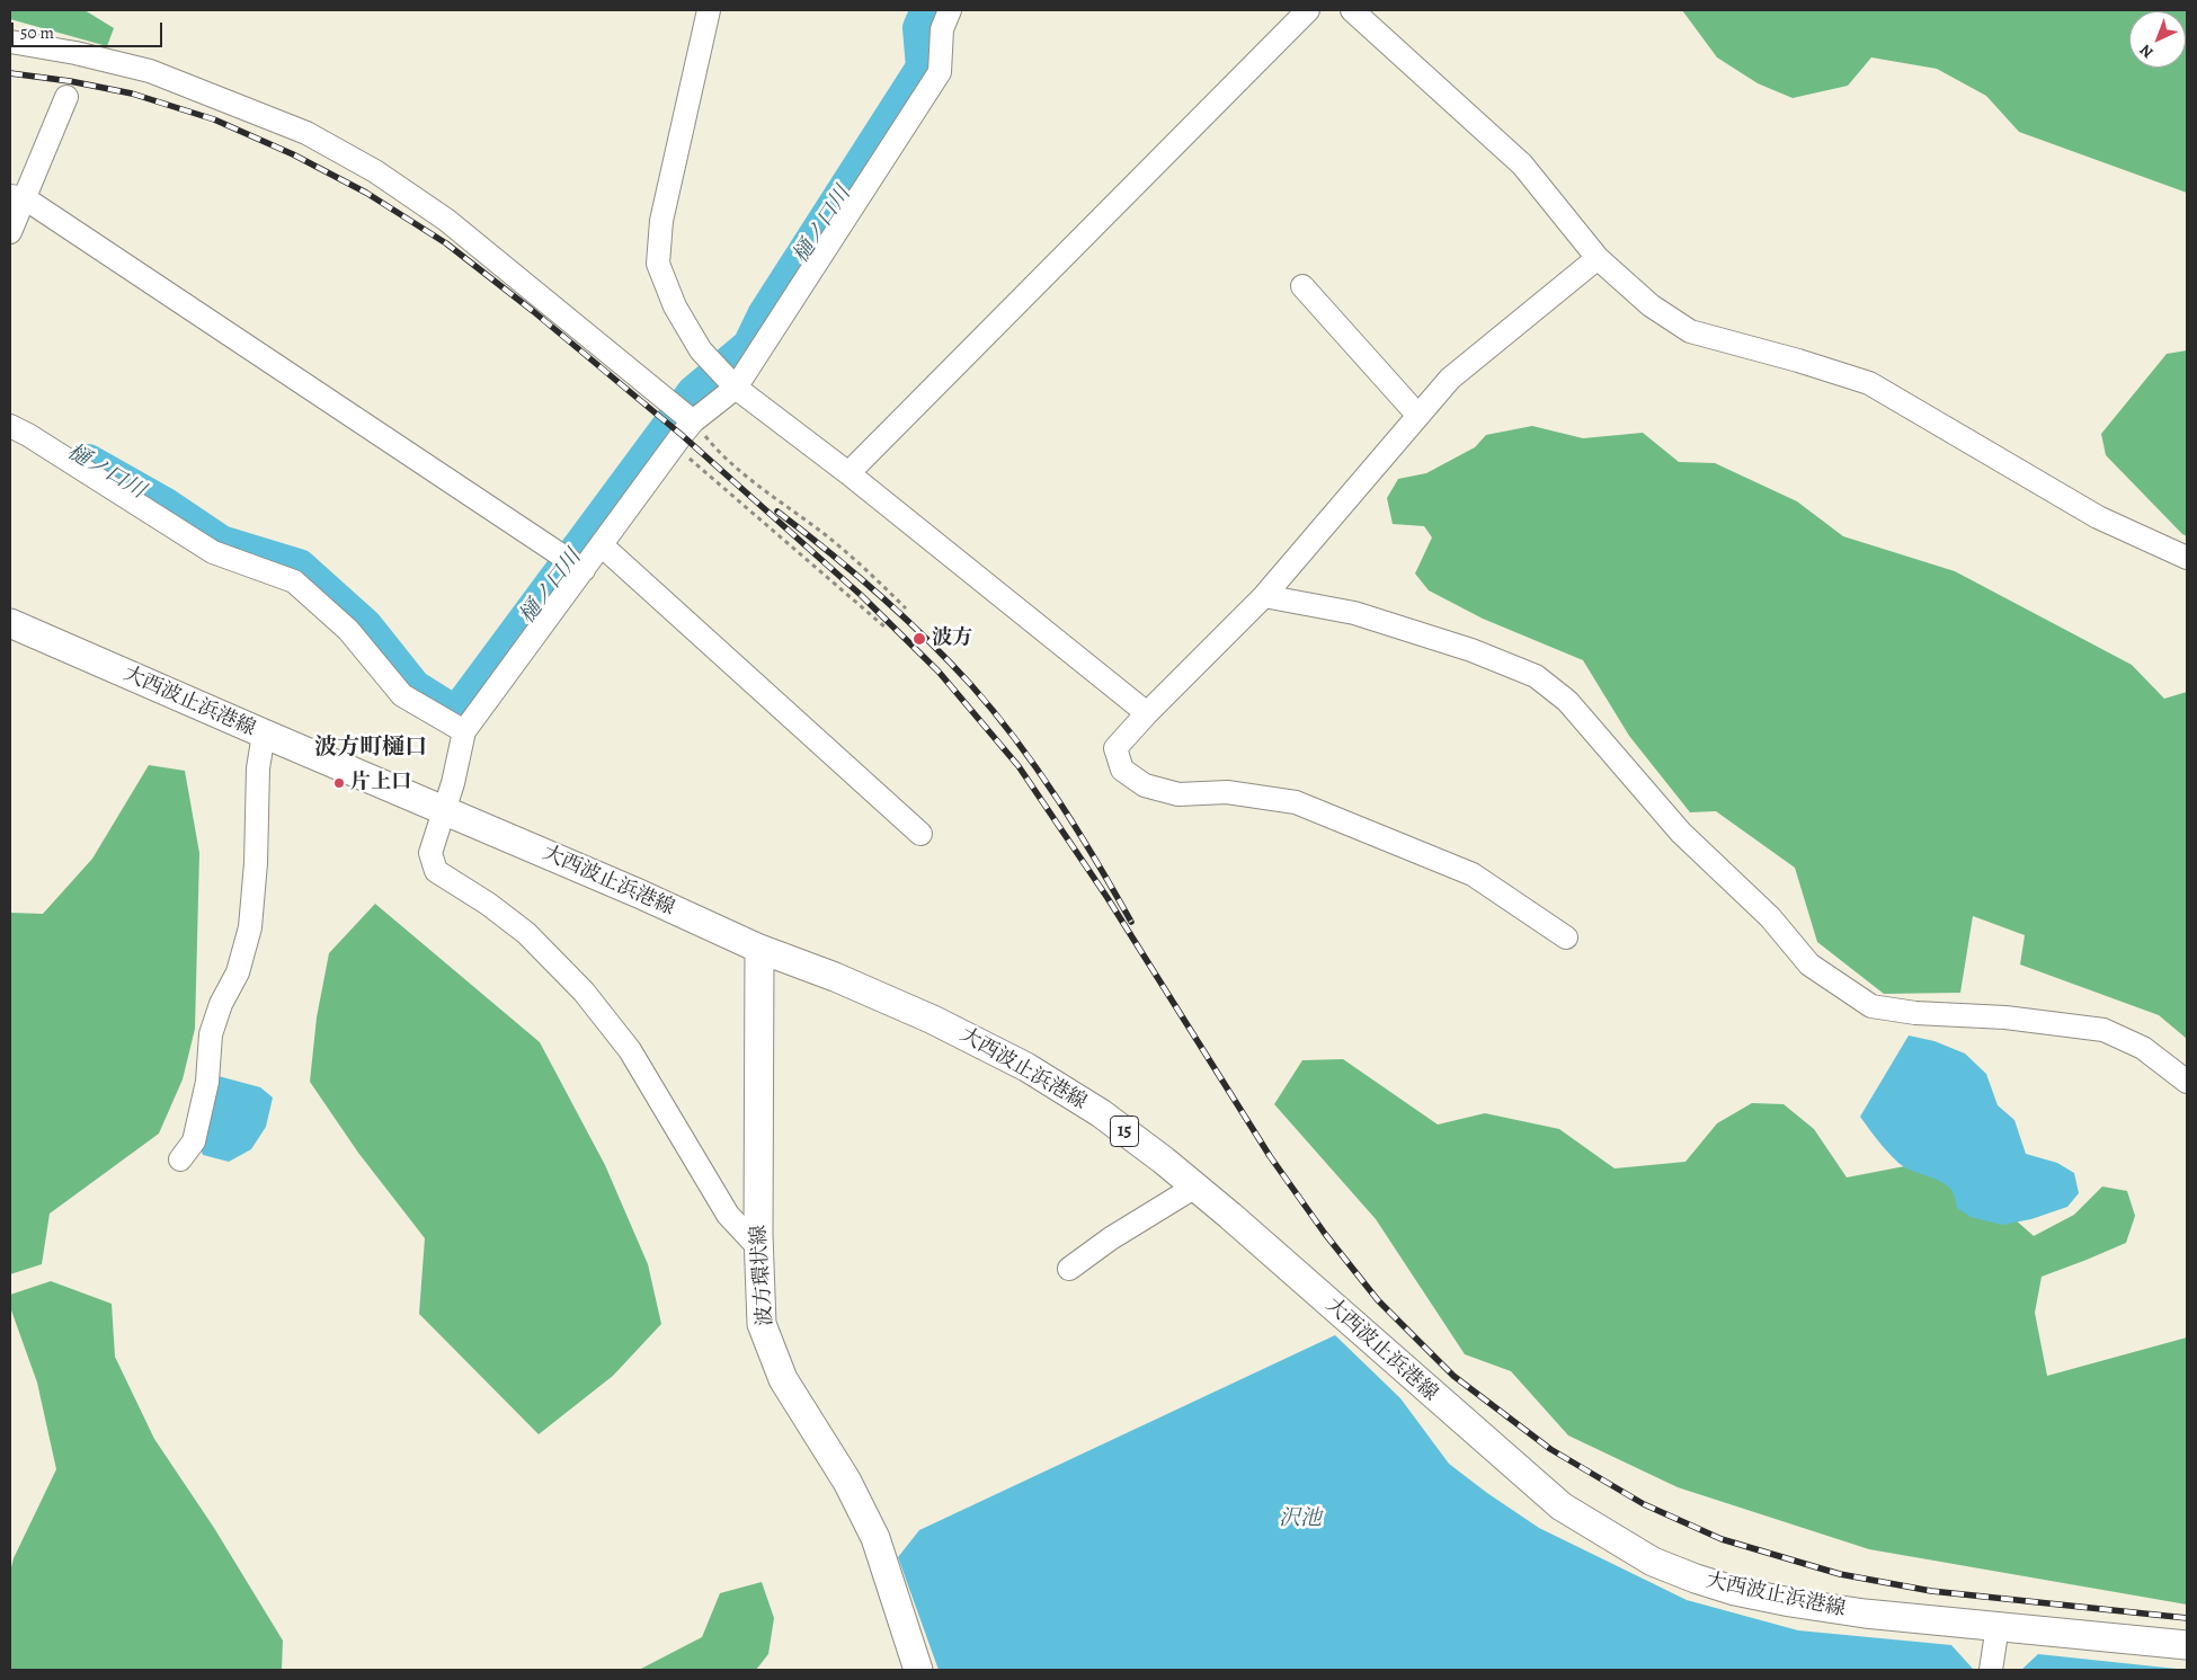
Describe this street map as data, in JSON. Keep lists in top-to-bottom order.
{
  "streets": {
    "main road": ["大西波止浜港線", "15", "波方環状線"]
  },
  "crossings": [
    ["大西波止浜港線", "波方環状線"]
  ],
  "districts": ["波方町樋口"],
  "water": ["樋ノ口川", "沢池"],
  "places": ["波方", "片上口"],
  "scale_bar": "50 m",
  "north": "bottom left"
}
